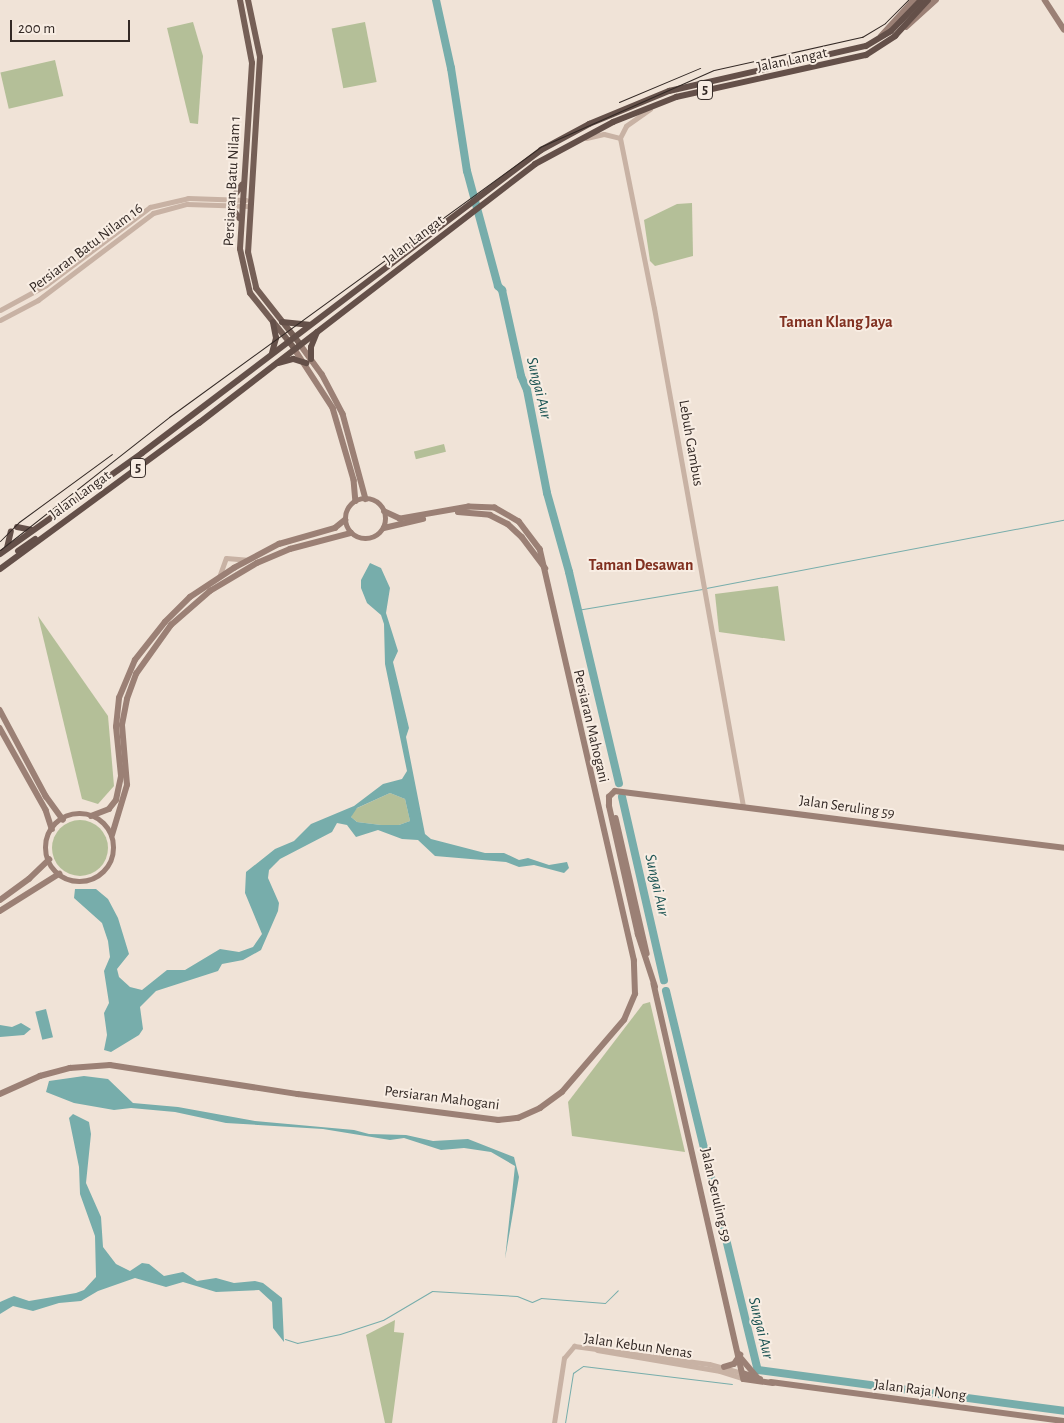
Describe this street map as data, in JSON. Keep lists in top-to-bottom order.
{
  "streets": {
    "highway": ["Jalan Langat", "5"],
    "main road": [
      "Persiaran Batu Nilam 1",
      "Persiaran Mahogani",
      "Jalan Seruling 59",
      "Jalan Raja Nong"
    ],
    "street": ["Persiaran Batu Nilam 16", "Lebuh Gambus", "Jalan Kebun Nenas"]
  },
  "crossings": [
    ["Jalan Langat", "5"],
    ["Jalan Langat", "Persiaran Batu Nilam 1"],
    ["Persiaran Batu Nilam 1", "Persiaran Batu Nilam 16"],
    ["Lebuh Gambus", "Jalan Seruling 59"],
    ["Jalan Seruling 59", "Jalan Kebun Nenas"],
    ["Jalan Seruling 59", "Jalan Raja Nong"],
    ["Jalan Kebun Nenas", "Jalan Raja Nong"]
  ],
  "districts": ["Taman Klang Jaya", "Taman Desawan"],
  "water": ["Sungai Aur"],
  "scale_bar": "200 m"
}
